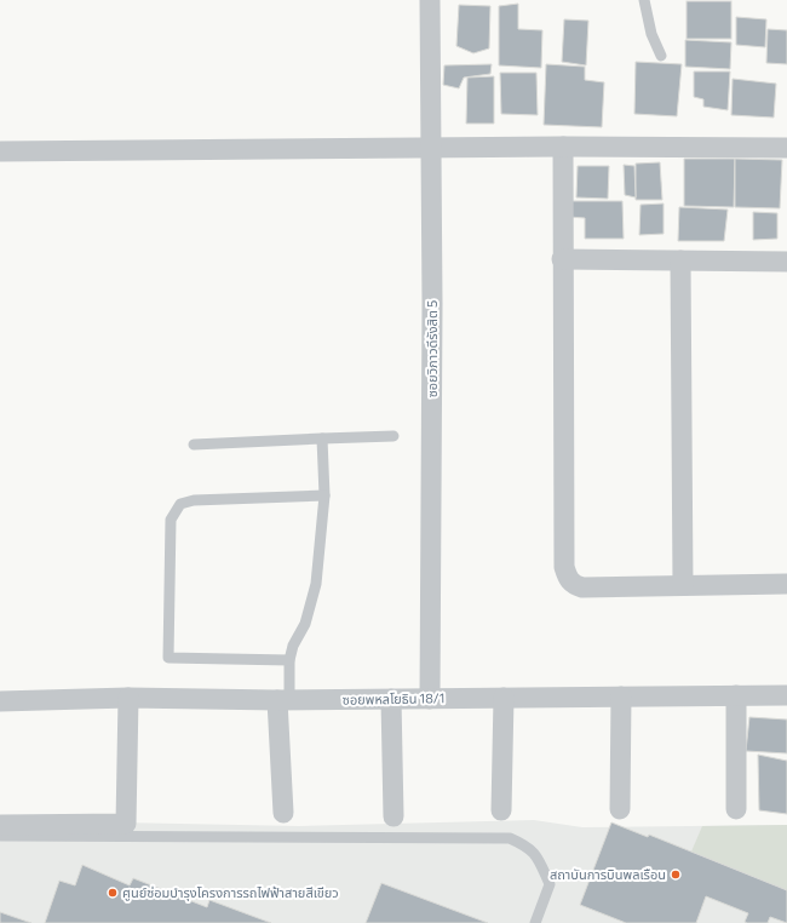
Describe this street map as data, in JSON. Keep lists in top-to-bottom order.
{
  "streets": {
    "street": ["ซอยวิภาวดีรังสิต 5", "ซอยพหลโยธิน 18/1"]
  },
  "crossings": [
    ["ซอยวิภาวดีรังสิต 5", "ซอยพหลโยธิน 18/1"]
  ],
  "places": ["สถาบันการบินพลเรือน", "ศูนย์ซ่อมบำรุงโครงการรถไฟฟ้าสายสีเขียว"]
}
